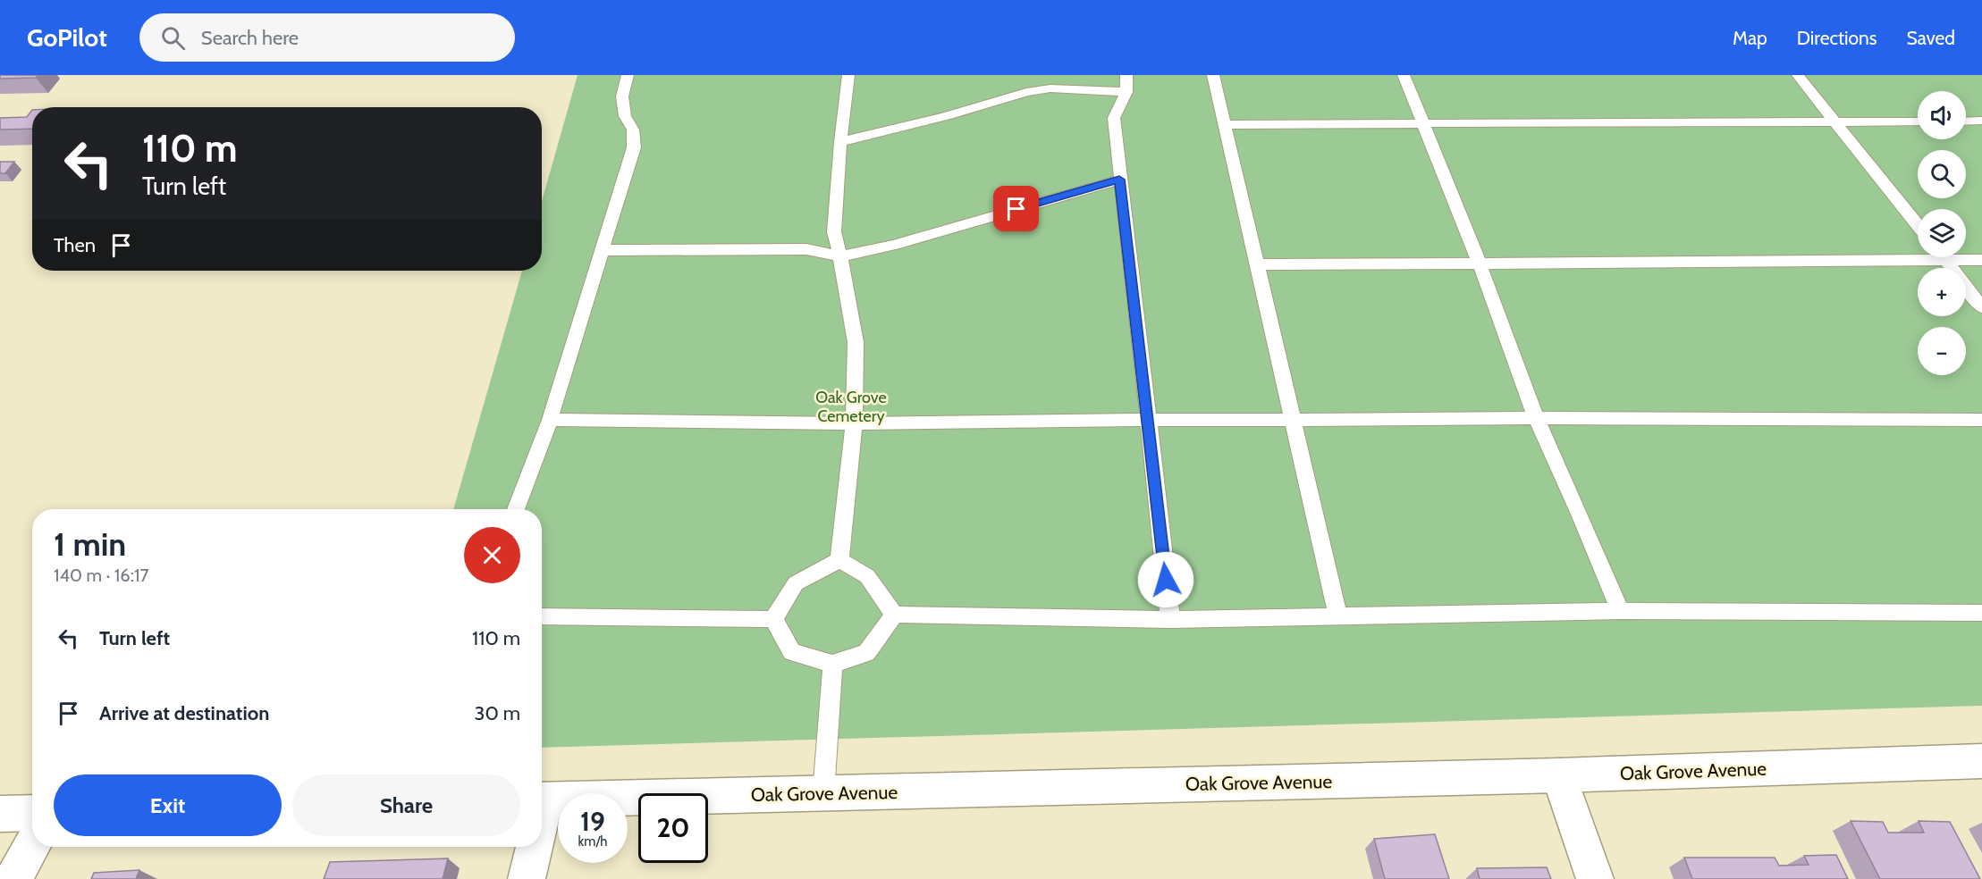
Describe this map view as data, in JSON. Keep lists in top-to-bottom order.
{
  "streets": {
    "street": ["Oak Grove Avenue"]
  },
  "parks": ["Oak Grove Cemetery"],
  "page": {
    "header": "GoPilot",
    "search": "Search here",
    "nav": ["Map", "Directions", "Saved"],
    "map_buttons": ["+", "−"],
    "turn": ["110 m", "Turn left"],
    "then": "Then",
    "heading": ["1 min", "140 m · 16:17"],
    "list": [
      {
        "name": "Turn left",
        "value": "110 m"
      },
      {
        "name": "Arrive at destination",
        "value": "30 m"
      }
    ],
    "buttons": ["Exit", "Share"],
    "speed": "19 km/h",
    "limit": "20"
  }
}
